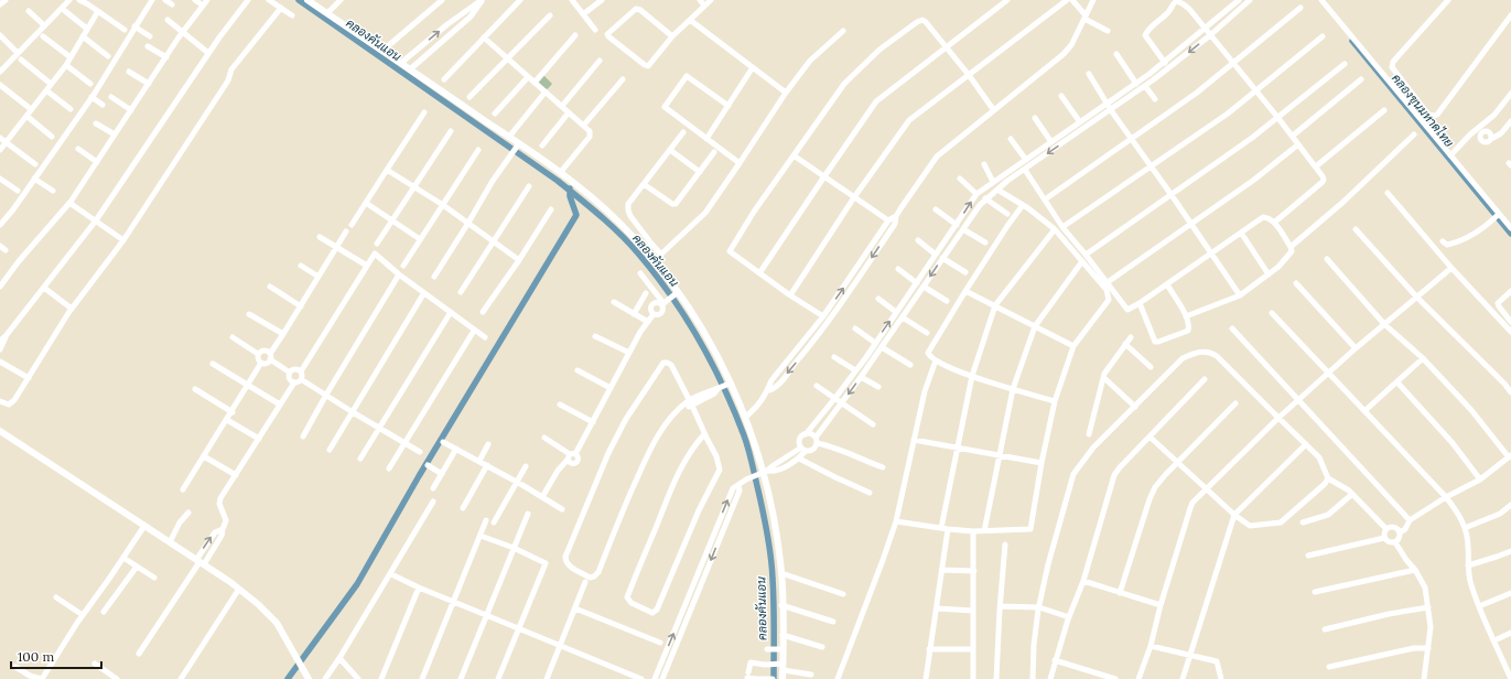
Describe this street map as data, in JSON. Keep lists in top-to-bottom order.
{
  "water": ["คลองคันแอน", "คลองขุนมหาดไทย"],
  "scale_bar": "100 m"
}
